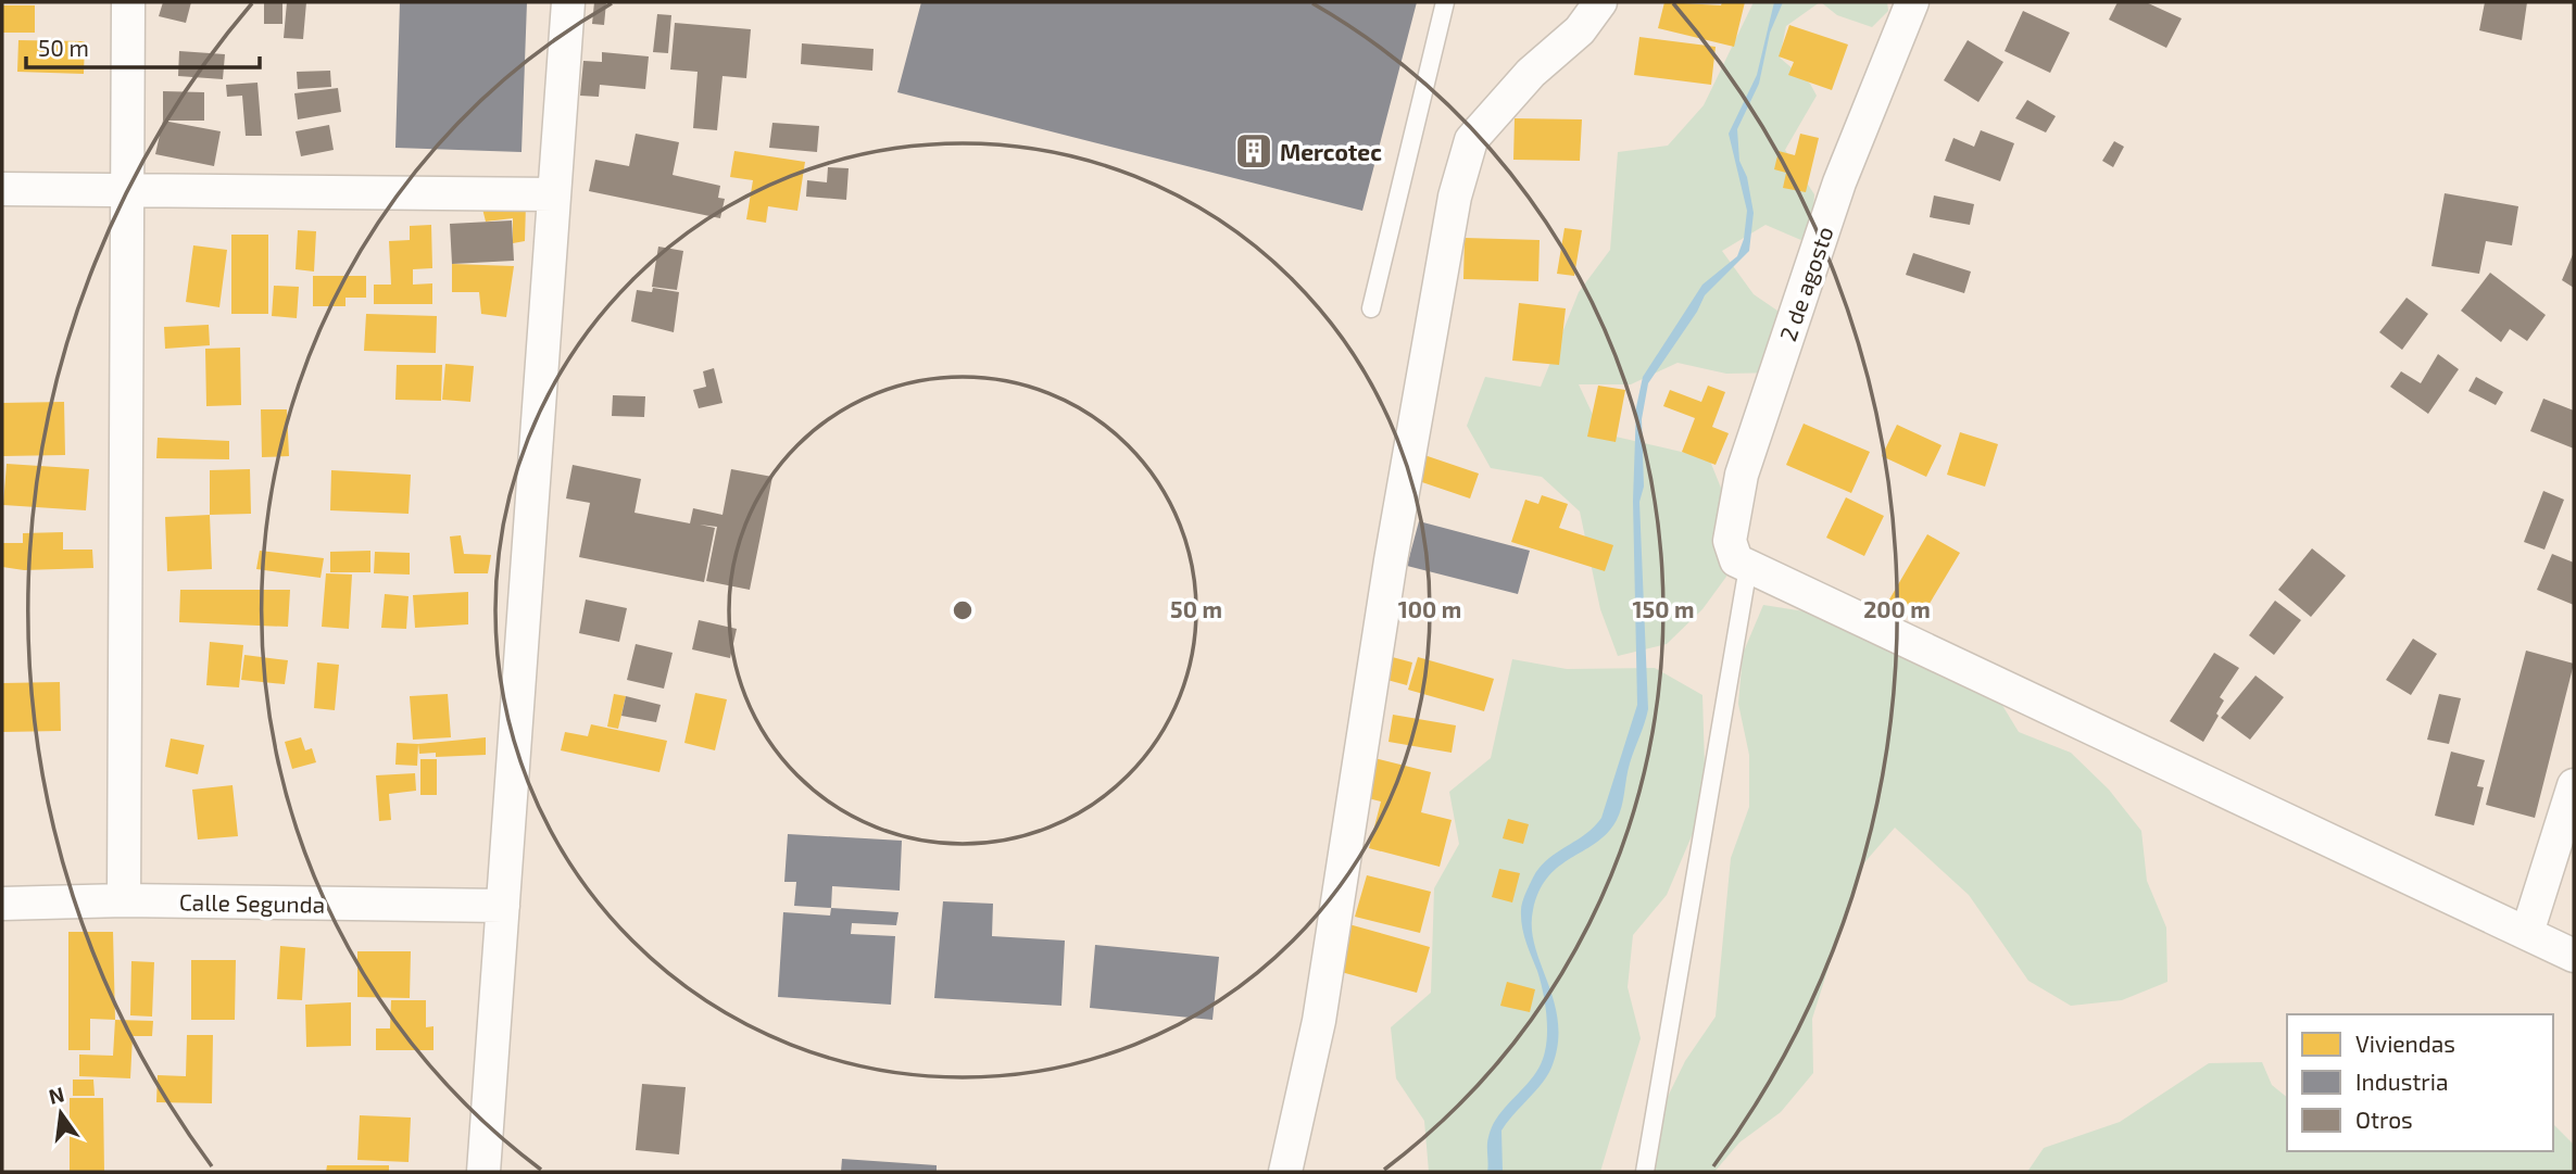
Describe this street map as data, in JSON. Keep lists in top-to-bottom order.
{
  "streets": {
    "street": ["2 de agosto", "Calle Segunda"]
  },
  "places": {
    "building": ["Mercotec"]
  },
  "legend": ["Viviendas", "Industria", "Otros"],
  "scale_bar": "50 m",
  "north": "top",
  "rings": [
    "50 m",
    "100 m",
    "150 m",
    "200 m"
  ]
}
